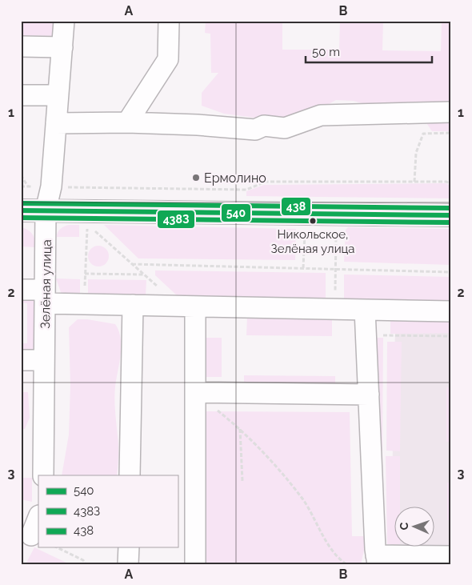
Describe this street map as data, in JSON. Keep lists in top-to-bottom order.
{
  "streets": {
    "street": ["Зелёная улица"]
  },
  "places": ["Ермолино", "Никольское, Зелёная улица"],
  "lines": ["transit line 438", "transit line 540", "transit line 438З"],
  "legend": ["540", "438З", "438"],
  "scale_bar": "50 m",
  "north": "left",
  "grid": {
    "columns": ["A", "B"],
    "rows": ["1", "2", "3"]
  }
}
